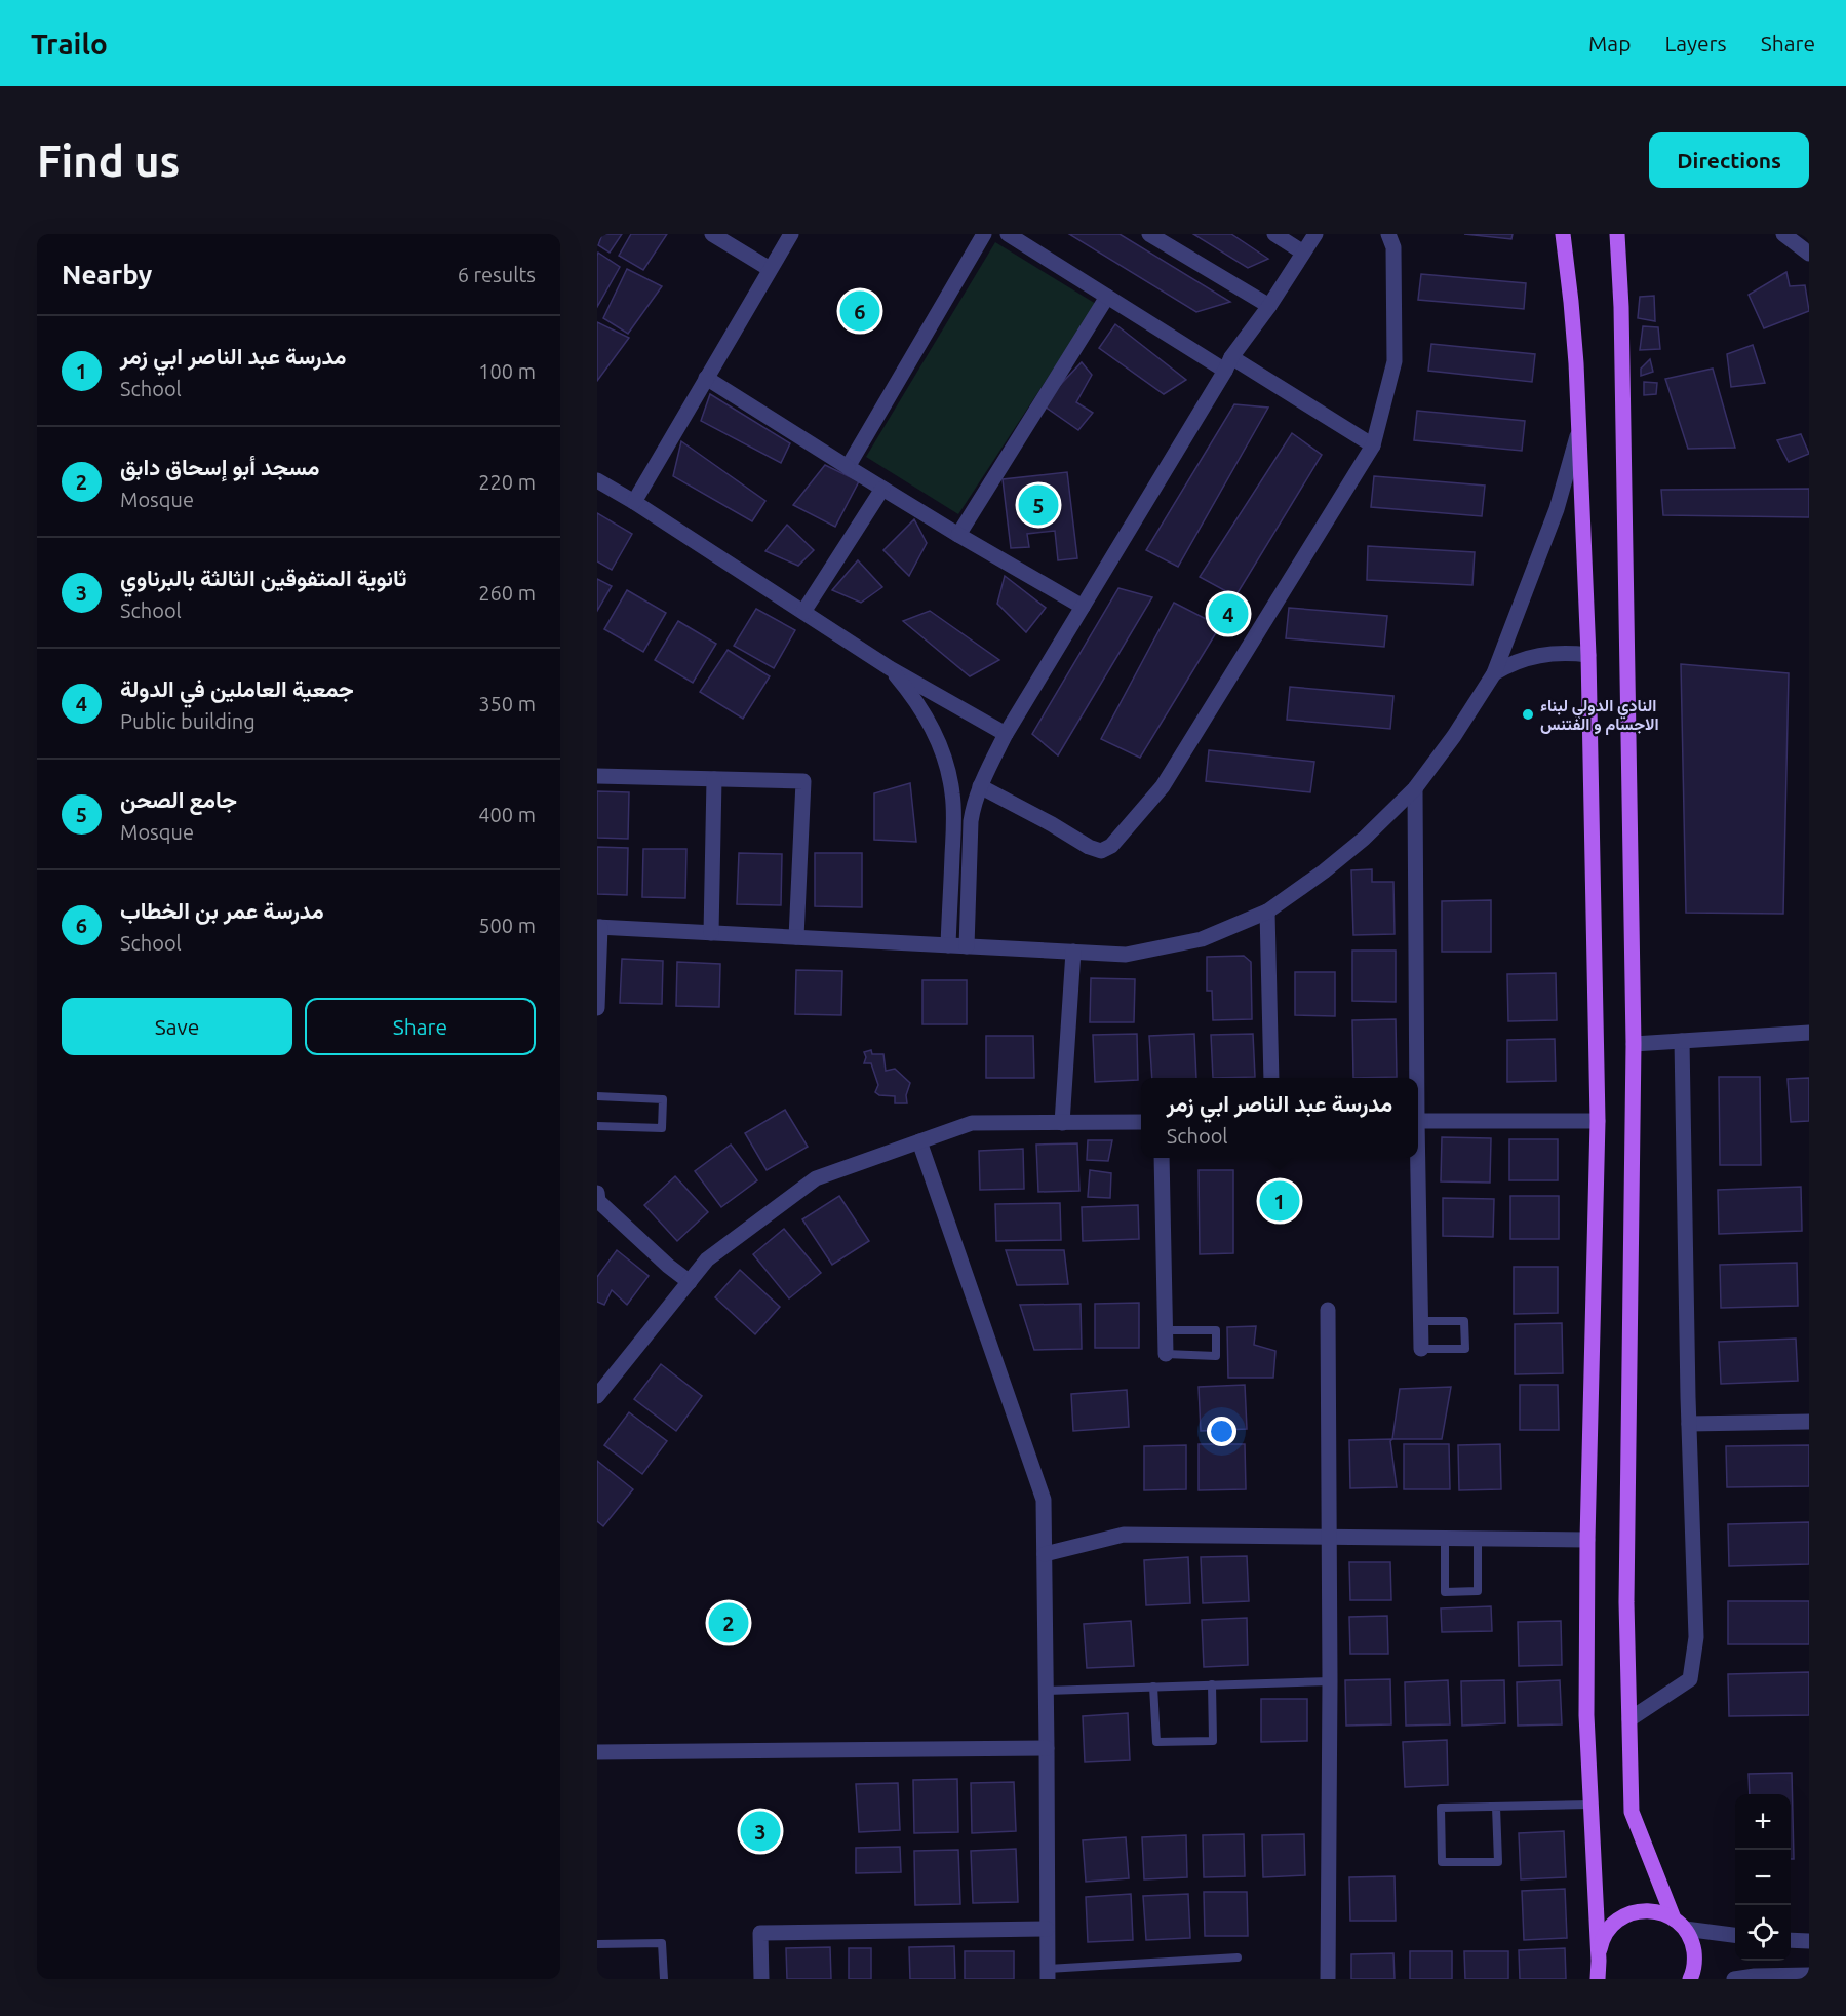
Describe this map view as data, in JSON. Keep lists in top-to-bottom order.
{
  "places": ["النادي الدولي لبناء الاجسام و الفتنس"],
  "page": {
    "header": "Trailo",
    "nav": ["Map", "Layers", "Share"],
    "buttons": [
      "Directions",
      ["Save", "Share"]
    ],
    "title": "Find us",
    "heading": ["Nearby", "6 results"],
    "pins": [
      "6",
      "5",
      "4",
      "1",
      "2",
      "3"
    ],
    "list": [
      {
        "mark": "1",
        "name": "مدرسة عبد الناصر ابي زمر",
        "note": "School",
        "value": "100 m"
      },
      {
        "mark": "2",
        "name": "مسجد أبو إسحاق دابق",
        "note": "Mosque",
        "value": "220 m"
      },
      {
        "mark": "3",
        "name": "ثانوية المتفوقين الثالثة بالبرناوي",
        "note": "School",
        "value": "260 m"
      },
      {
        "mark": "4",
        "name": "جمعية العاملين في الدولة",
        "note": "Public building",
        "value": "350 m"
      },
      {
        "mark": "5",
        "name": "جامع الصحن",
        "note": "Mosque",
        "value": "400 m"
      },
      {
        "mark": "6",
        "name": "مدرسة عمر بن الخطاب",
        "note": "School",
        "value": "500 m"
      }
    ],
    "popup": ["مدرسة عبد الناصر ابي زمر", "School"],
    "map_buttons": ["+", "−"]
  }
}
